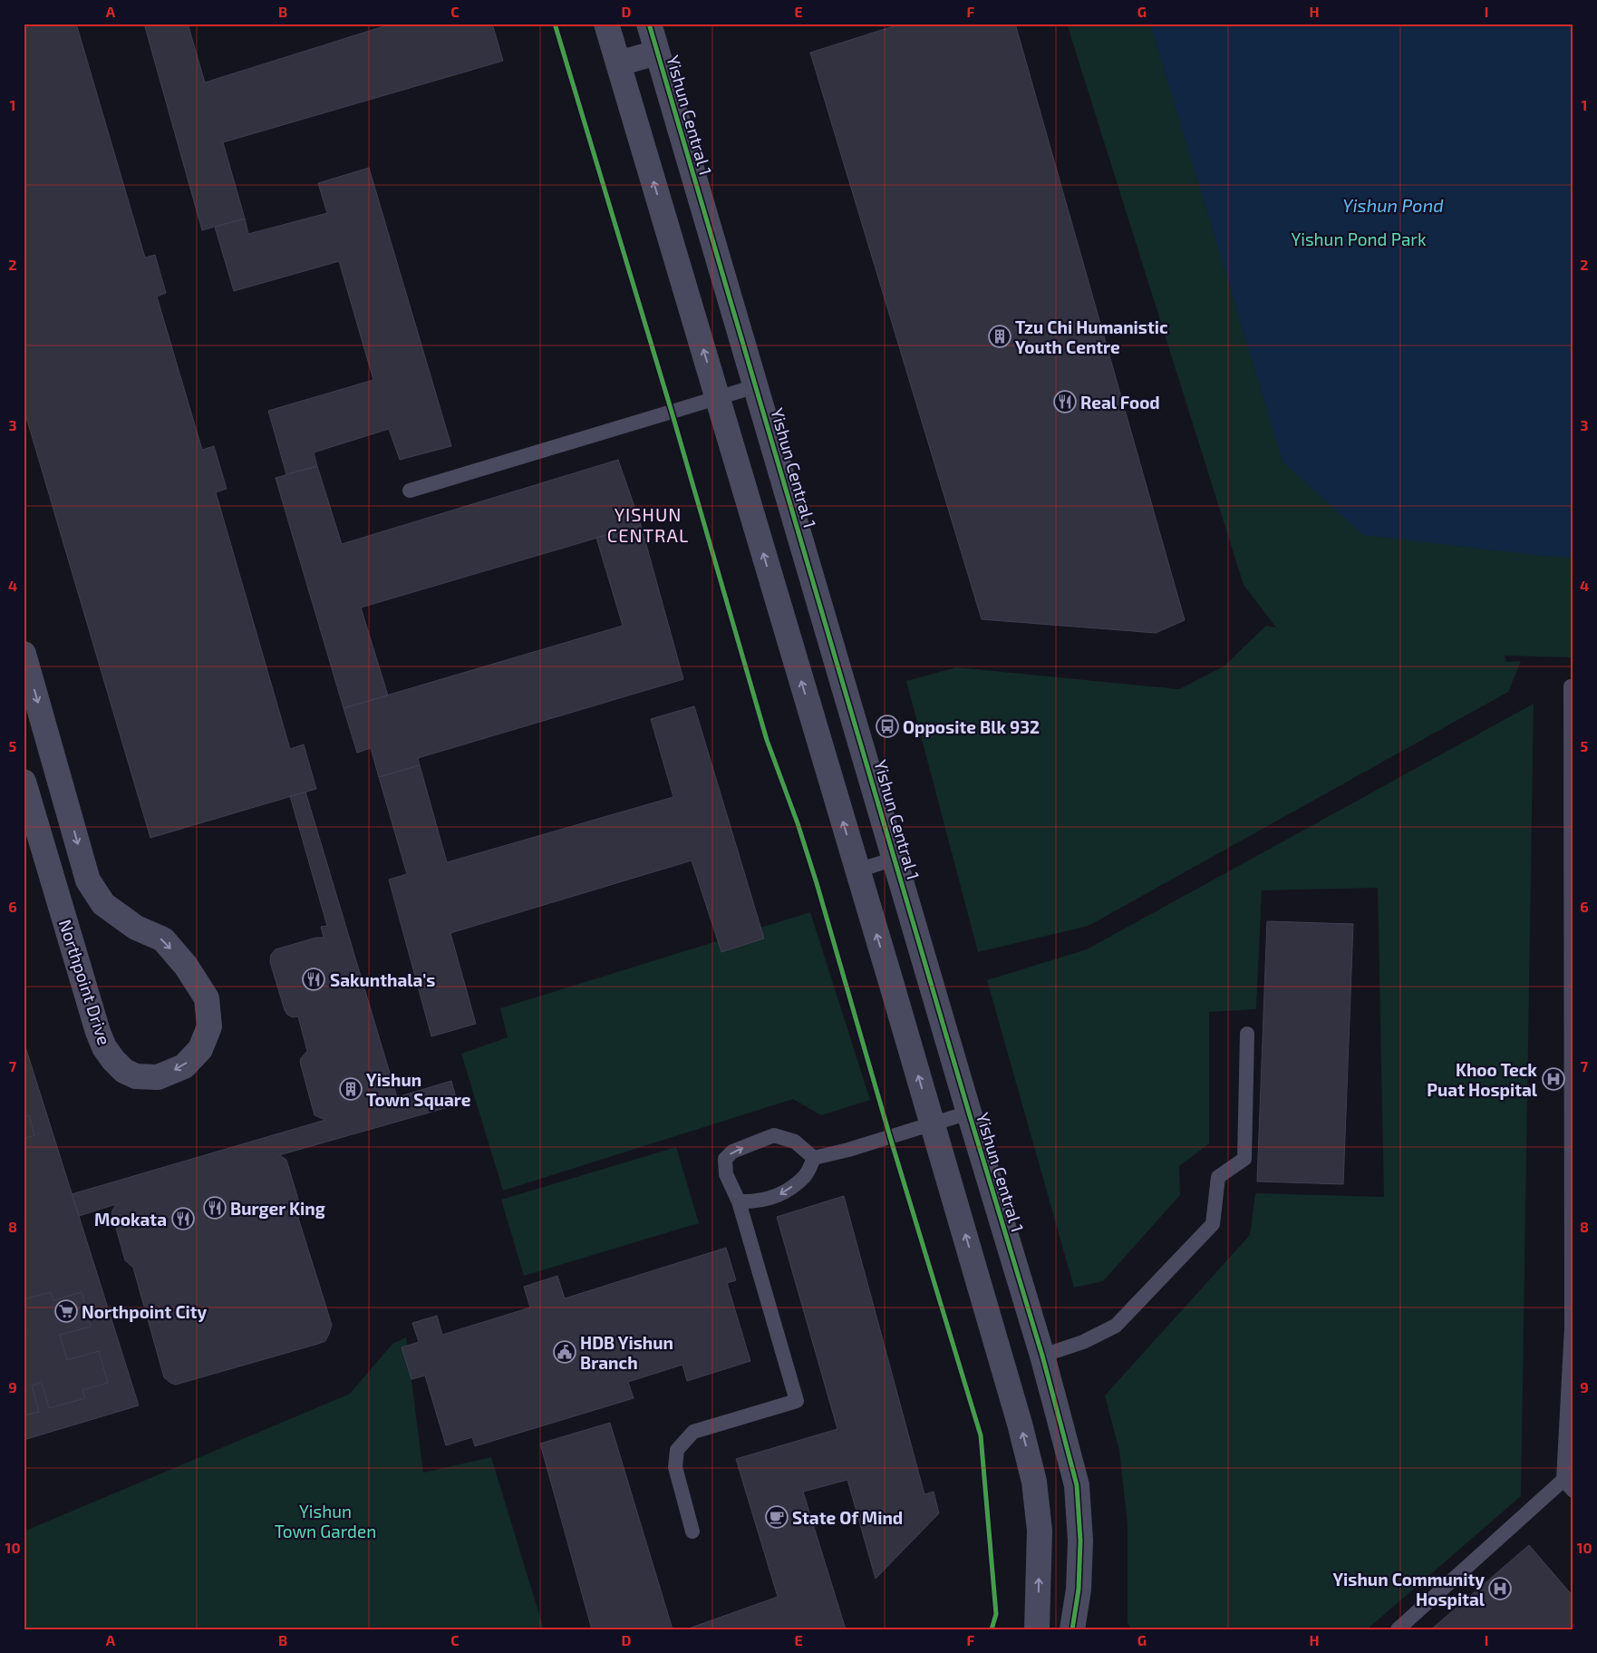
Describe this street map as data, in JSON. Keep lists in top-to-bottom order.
{
  "streets": {
    "street": ["Yishun Central 1", "Northpoint Drive"]
  },
  "districts": ["YISHUN CENTRAL"],
  "water": ["Yishun Pond"],
  "parks": ["Yishun Pond Park", "Yishun Town Garden"],
  "places": {
    "building": ["Tzu Chi Humanistic Youth Centre", "Yishun Town Square"],
    "restaurant": [
      "Real Food",
      "Sakunthala's",
      "Burger King",
      "Mookata"
    ],
    "bus stop": ["Opposite Blk 932"],
    "hospital": ["Khoo Teck Puat Hospital", "Yishun Community Hospital"],
    "supermarket": ["Northpoint City"],
    "public building": ["HDB Yishun Branch"],
    "cafe": ["State Of Mind"]
  },
  "grid": {
    "columns": [
      "A",
      "B",
      "C",
      "D",
      "E",
      "F",
      "G",
      "H",
      "I"
    ],
    "rows": [
      "1",
      "2",
      "3",
      "4",
      "5",
      "6",
      "7",
      "8",
      "9",
      "10"
    ]
  }
}
